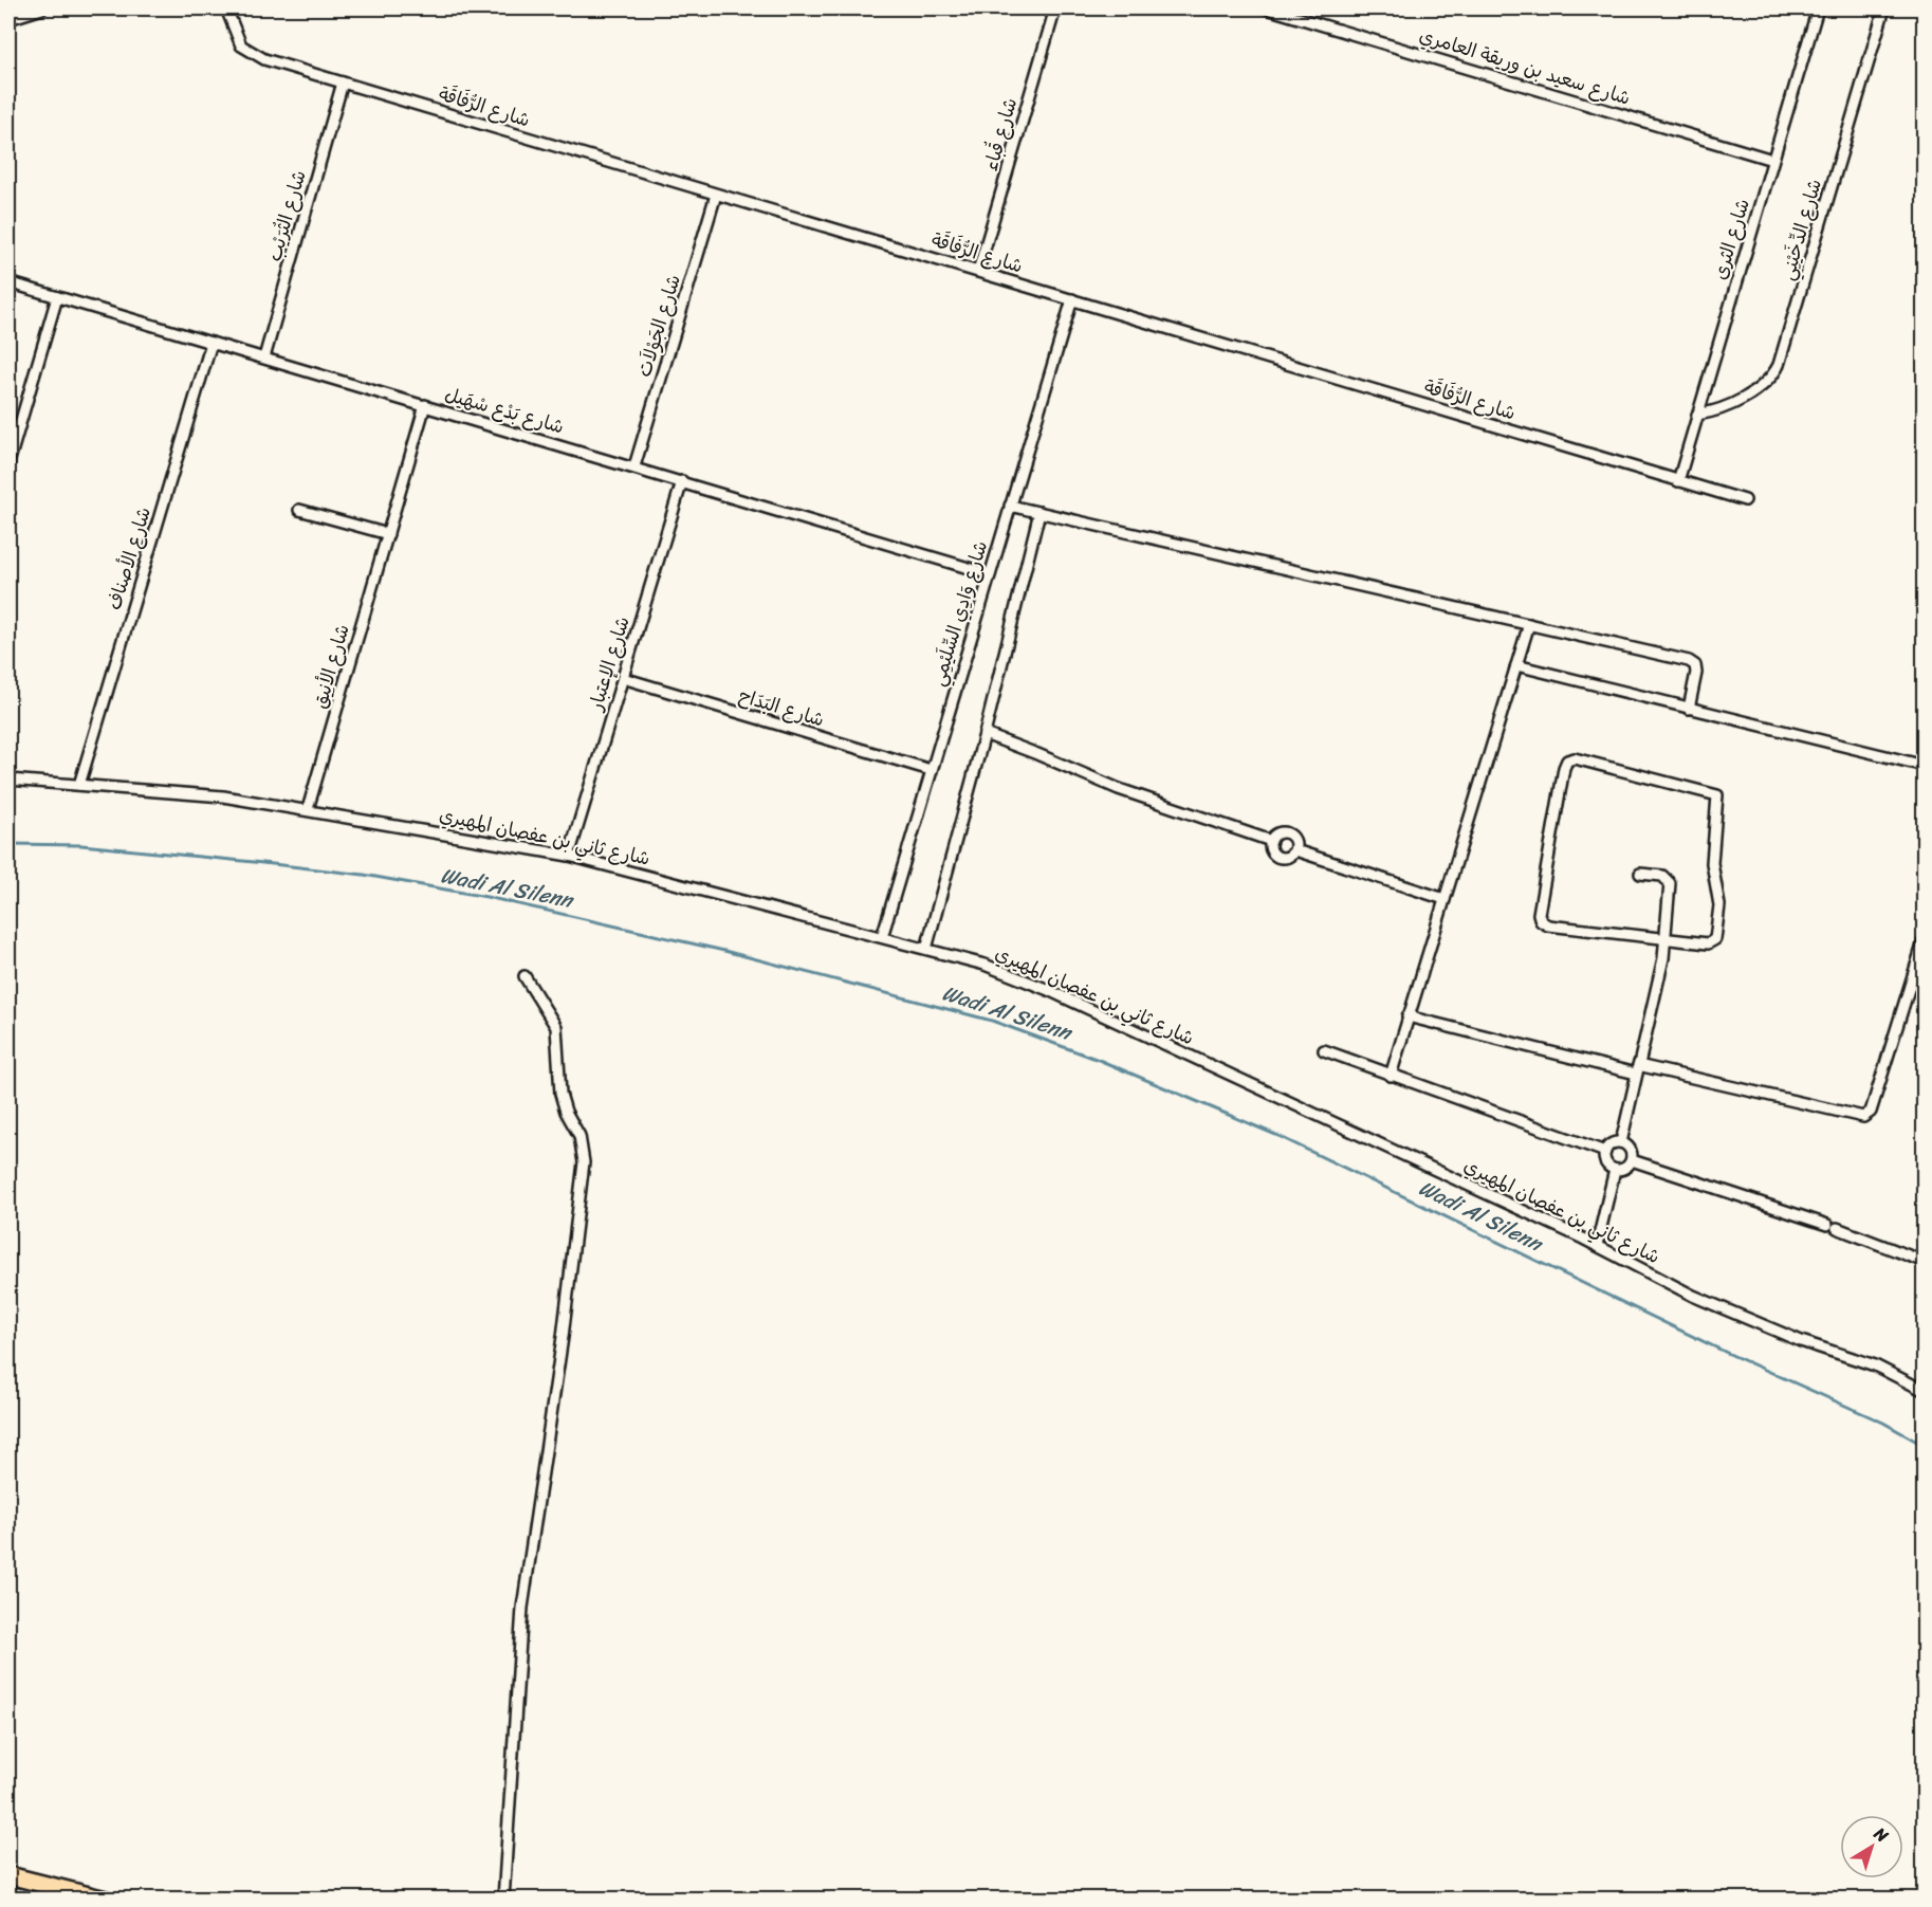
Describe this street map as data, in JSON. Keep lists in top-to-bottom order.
{
  "streets": {
    "street": [
      "شارع سعيد بن وريقة العامري",
      "شارع الرُّفَاقَة",
      "شارع قُباء",
      "شارع الثُرَيْب",
      "شارع الدِّخَيْنِي",
      "شارع الثرى",
      "شارع الجَوْلاَت",
      "شارع بَدْع سْهَيل",
      "شارع الأصناف",
      "شارع وَادِي السِّلَيْمِي",
      "شارع الإعتبار",
      "شارع الأنِيق",
      "شارع البَدَاح",
      "شارع ثاني بن عفصان المهيري"
    ]
  },
  "crossings": [
    ["شارع سعيد بن وريقة العامري", "شارع الثرى"],
    ["شارع الرُّفَاقَة", "شارع قُباء"],
    ["شارع الرُّفَاقَة", "شارع الثُرَيْب"],
    ["شارع الرُّفَاقَة", "شارع الثرى"],
    ["شارع الرُّفَاقَة", "شارع الجَوْلاَت"],
    ["شارع الرُّفَاقَة", "شارع وَادِي السِّلَيْمِي"],
    ["شارع الثُرَيْب", "شارع بَدْع سْهَيل"],
    ["شارع الدِّخَيْنِي", "شارع الثرى"],
    ["شارع الجَوْلاَت", "شارع بَدْع سْهَيل"],
    ["شارع بَدْع سْهَيل", "شارع الأصناف"],
    ["شارع بَدْع سْهَيل", "شارع وَادِي السِّلَيْمِي"],
    ["شارع بَدْع سْهَيل", "شارع الإعتبار"],
    ["شارع بَدْع سْهَيل", "شارع الأنِيق"],
    ["شارع الأصناف", "شارع ثاني بن عفصان المهيري"],
    ["شارع وَادِي السِّلَيْمِي", "شارع البَدَاح"],
    ["شارع وَادِي السِّلَيْمِي", "شارع ثاني بن عفصان المهيري"],
    ["شارع الإعتبار", "شارع البَدَاح"],
    ["شارع الإعتبار", "شارع ثاني بن عفصان المهيري"],
    ["شارع الأنِيق", "شارع ثاني بن عفصان المهيري"]
  ],
  "water": ["Wadi Al Silenn"],
  "north": "top right"
}
